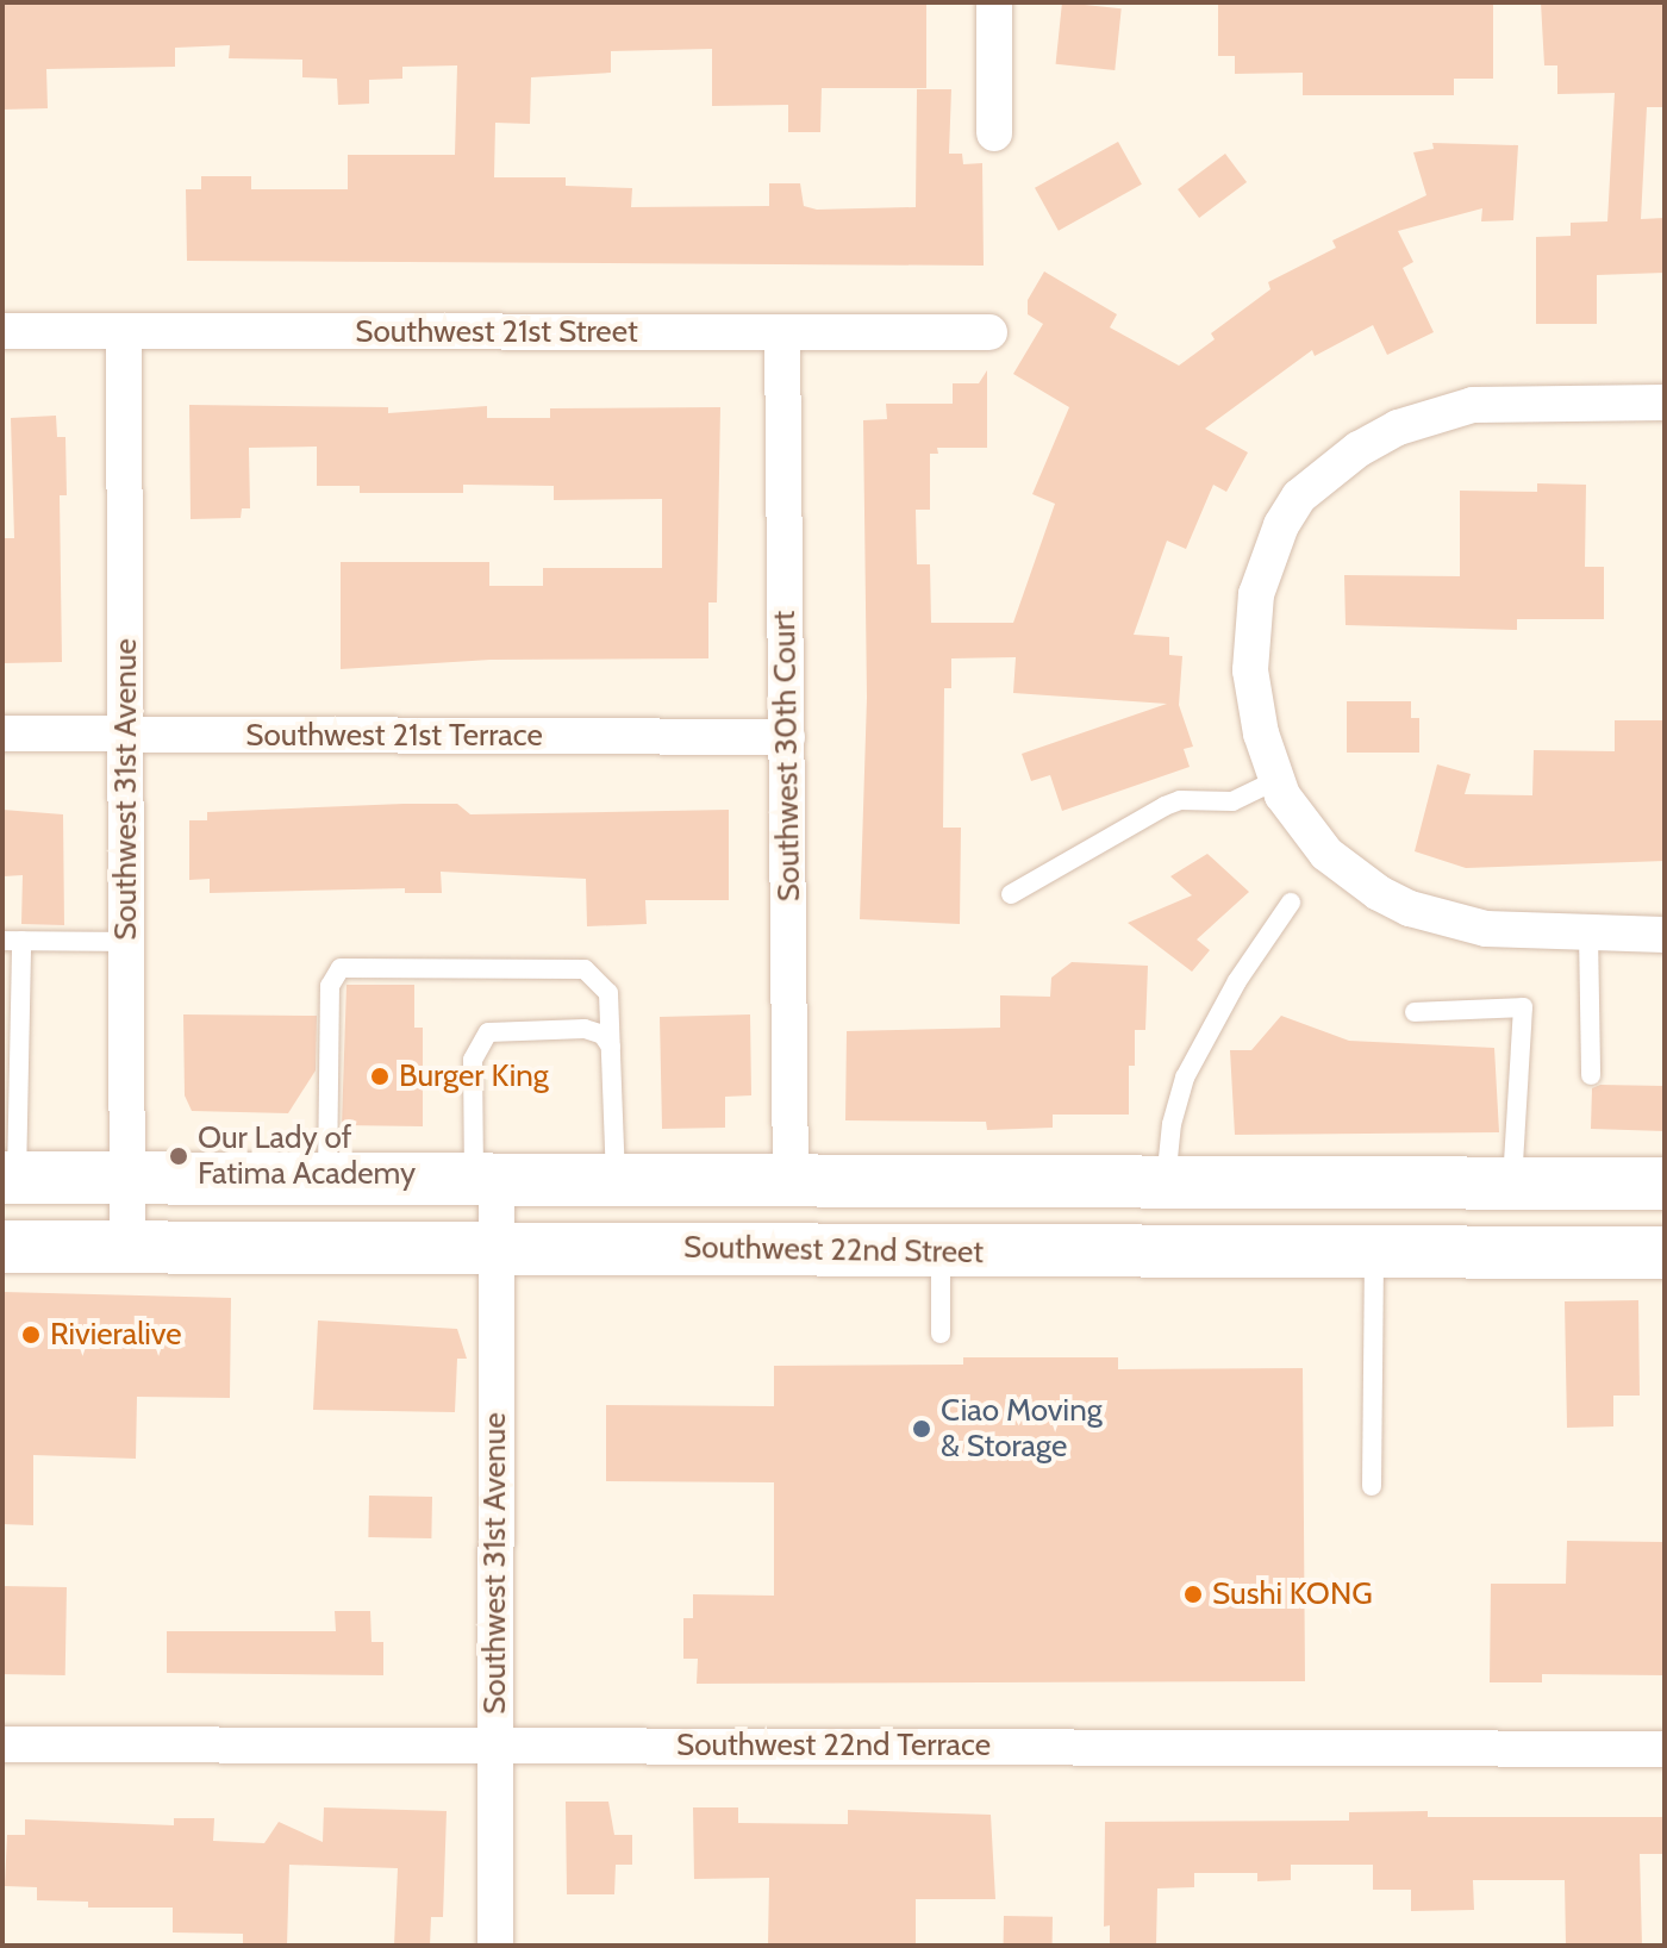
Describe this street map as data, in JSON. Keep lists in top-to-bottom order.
{
  "streets": {
    "main road": ["Southwest 22nd Street"],
    "street": [
      "Southwest 21st Street",
      "Southwest 21st Terrace",
      "Southwest 30th Court",
      "Southwest 31st Avenue",
      "Southwest 22nd Terrace"
    ]
  },
  "crossings": [
    ["Southwest 21st Street", "Southwest 30th Court"],
    ["Southwest 21st Street", "Southwest 31st Avenue"],
    ["Southwest 21st Terrace", "Southwest 30th Court"],
    ["Southwest 21st Terrace", "Southwest 31st Avenue"],
    ["Southwest 31st Avenue", "Southwest 22nd Street"],
    ["Southwest 31st Avenue", "Southwest 22nd Terrace"]
  ],
  "places": [
    "Burger King",
    "Our Lady of Fatima Academy",
    "Rivieralive",
    "Ciao Moving & Storage",
    "Sushi KONG"
  ]
}
